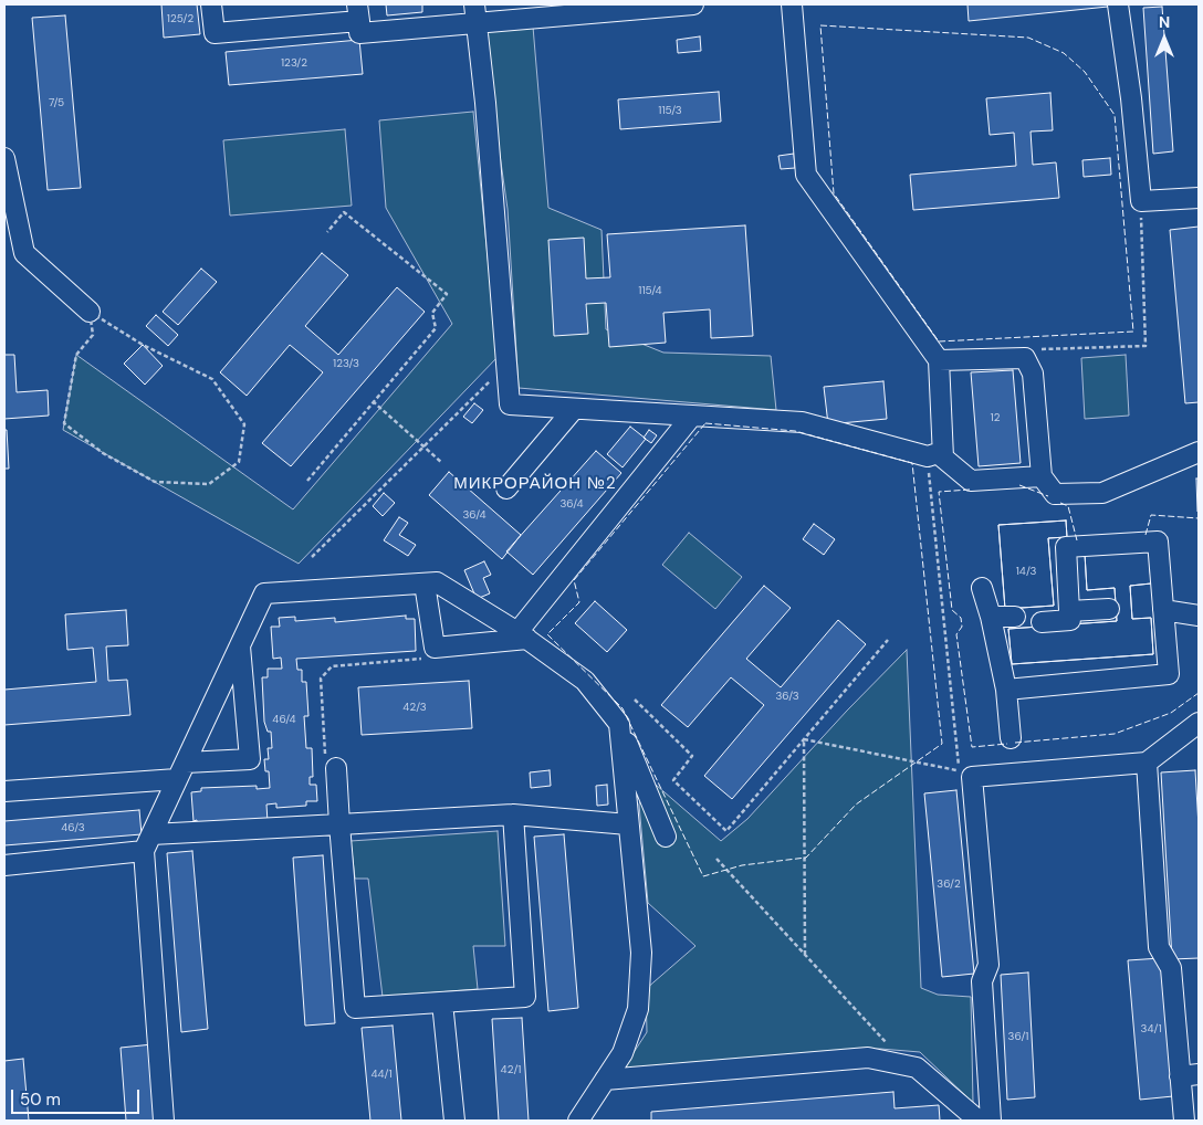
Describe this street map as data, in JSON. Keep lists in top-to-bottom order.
{
  "districts": ["МИКРОРАЙОН №2"],
  "house_numbers": [
    "125/2",
    "123/2",
    "7/5",
    "115/3",
    "115/4",
    "123/3",
    "12",
    "36/4",
    "36/4",
    "14/3",
    "36/3",
    "42/3",
    "46/4",
    "46/3",
    "36/2",
    "34/1",
    "36/1",
    "42/1",
    "44/1"
  ],
  "scale_bar": "50 m",
  "north": "top"
}
